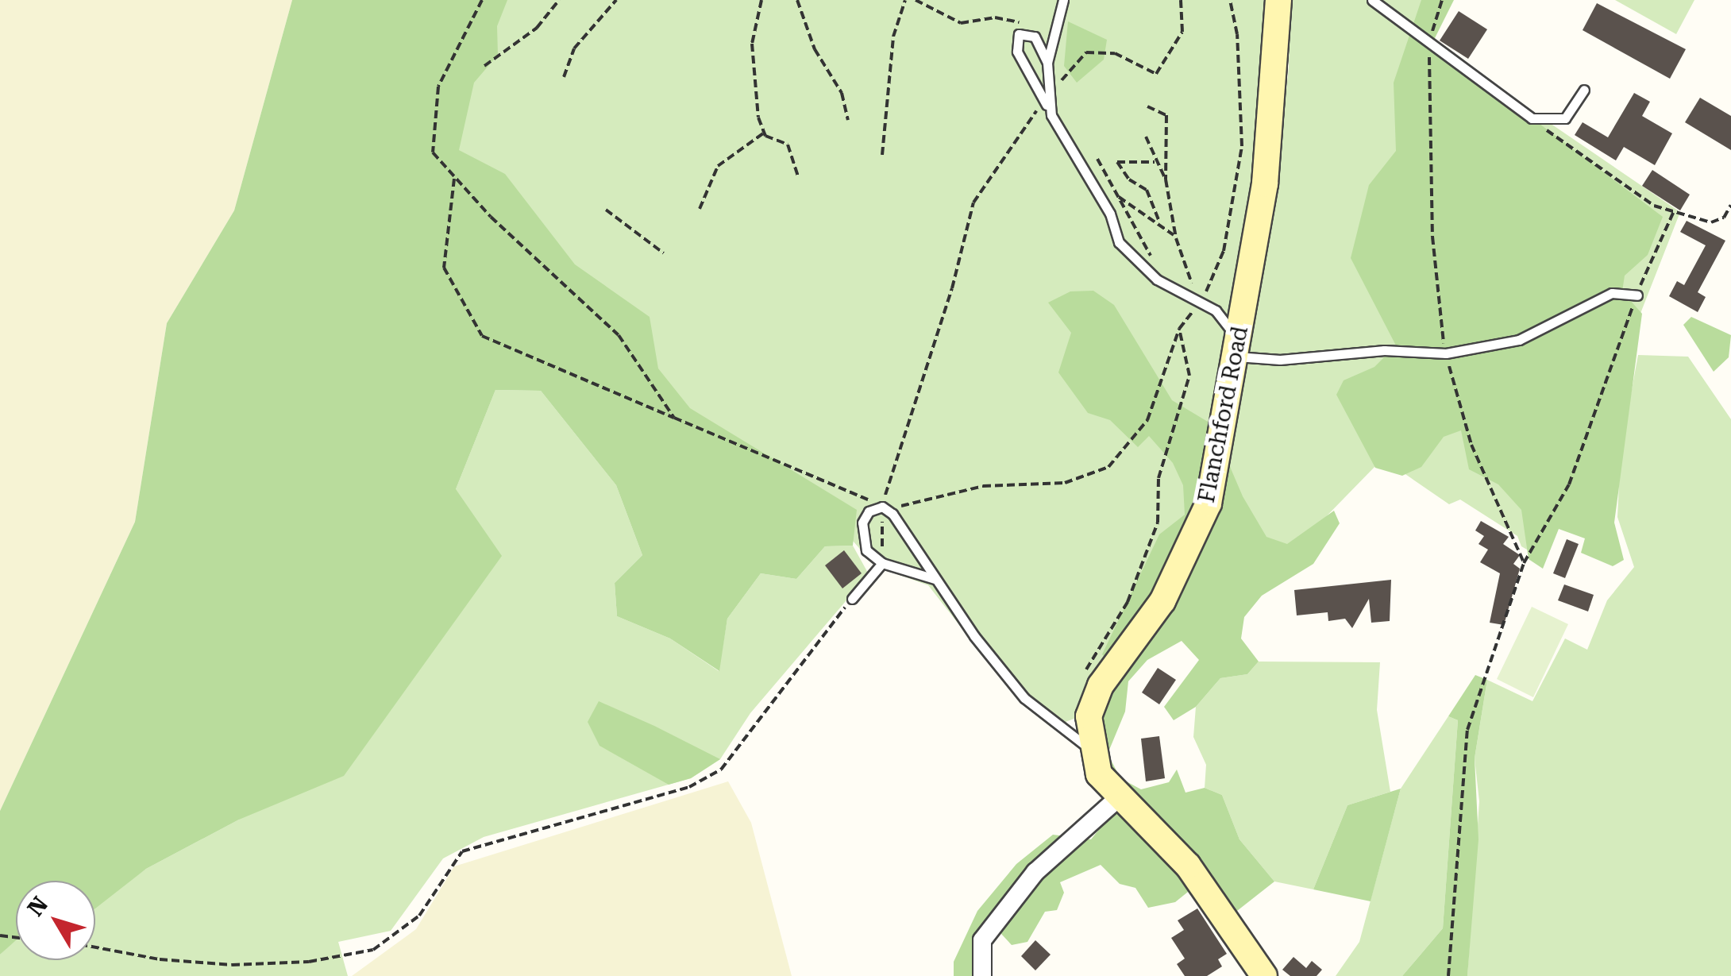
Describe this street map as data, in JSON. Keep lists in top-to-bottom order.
{
  "streets": {
    "street": ["Flanchford Road"]
  },
  "north": "top left"
}
